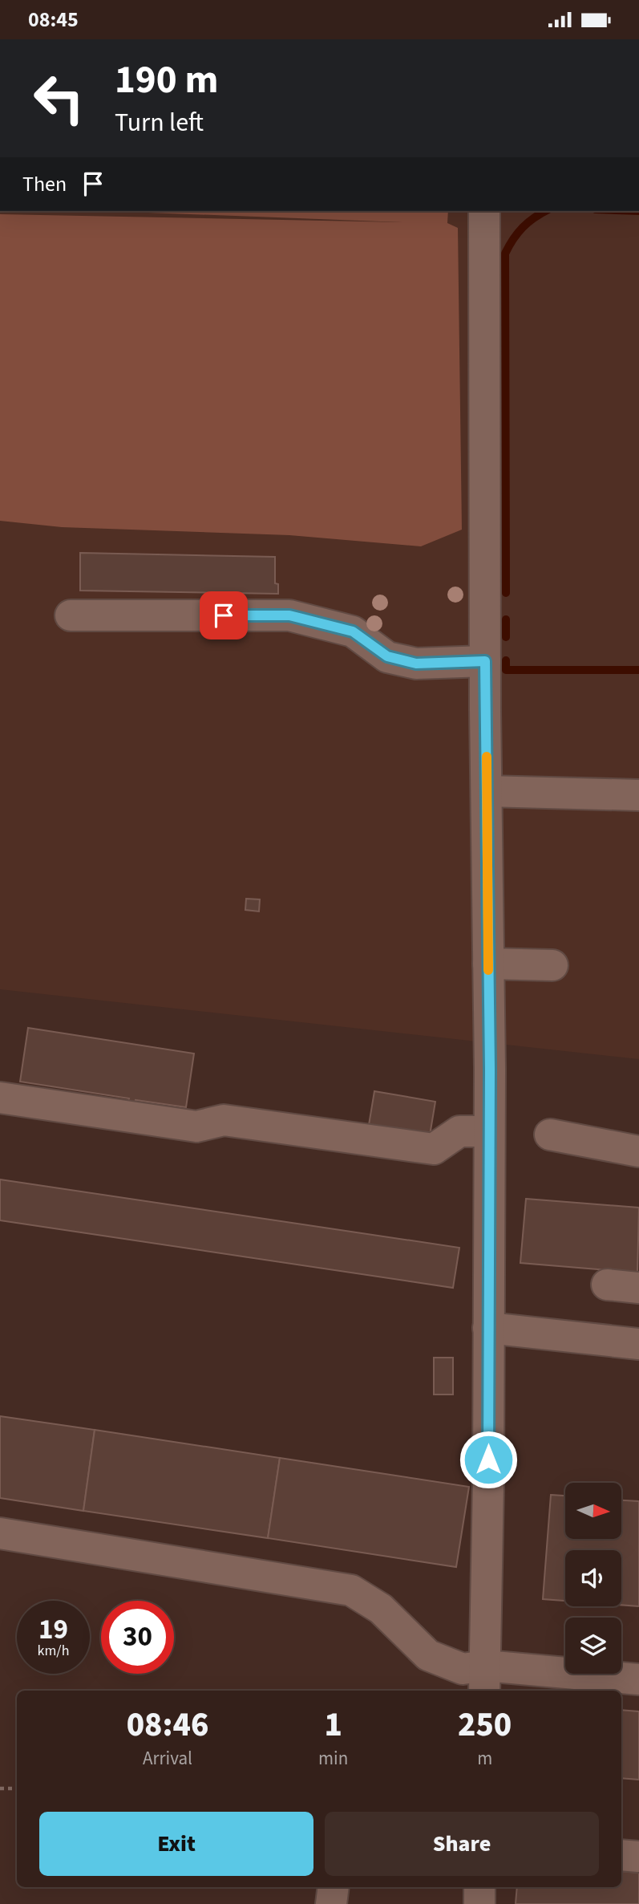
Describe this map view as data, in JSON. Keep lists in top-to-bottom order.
{
  "north": "right",
  "page": {
    "status": "08:45",
    "turn": ["190 m", "Turn left"],
    "then": "Then",
    "speed": "19 km/h",
    "limit": "30",
    "eta": [
      "08:46",
      "Arrival",
      "1",
      "min",
      "250",
      "m"
    ],
    "buttons": ["Exit", "Share"]
  }
}
